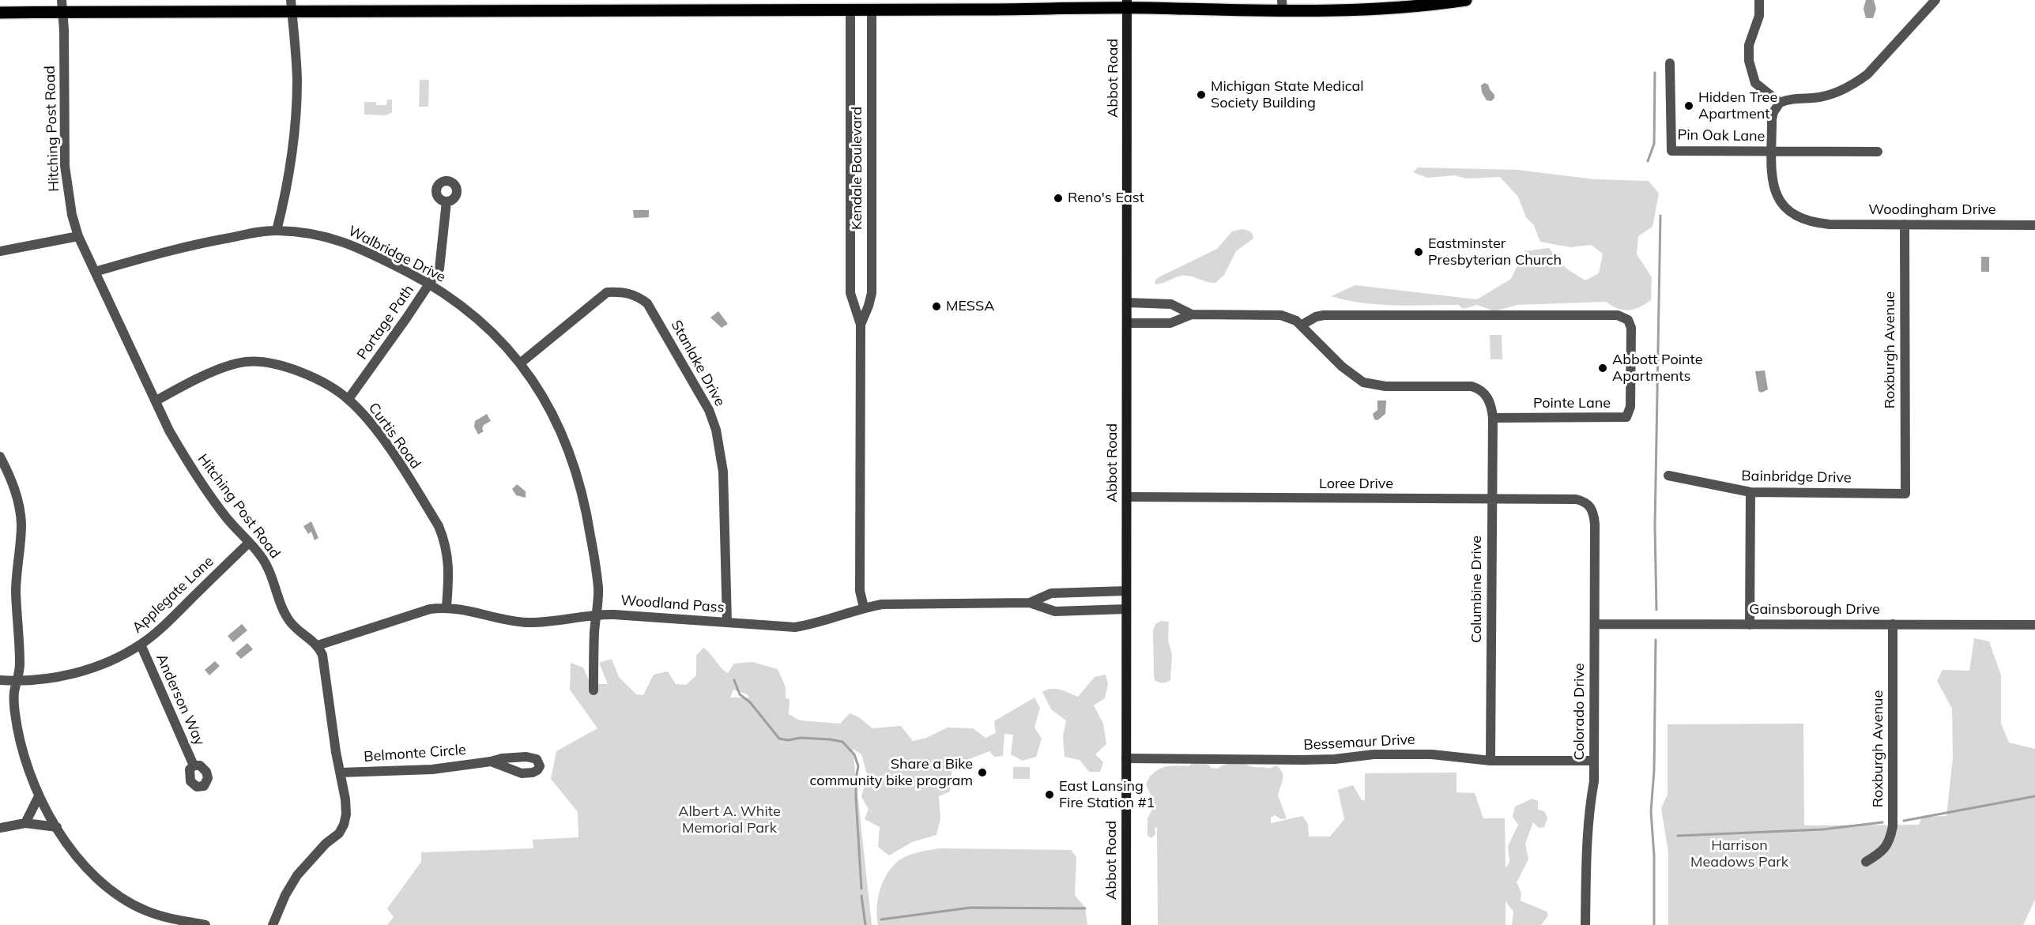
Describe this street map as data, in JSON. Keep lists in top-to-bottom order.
{
  "streets": {
    "main road": ["Abbot Road"],
    "street": [
      "Hitching Post Road",
      "Pin Oak Lane",
      "Kendale Boulevard",
      "Woodingham Drive",
      "Walbridge Drive",
      "Portage Path",
      "Roxburgh Avenue",
      "Stanlake Drive",
      "Pointe Lane",
      "Curtis Road",
      "Bainbridge Drive",
      "Loree Drive",
      "Columbine Drive",
      "Applegate Lane",
      "Woodland Pass",
      "Gainsborough Drive",
      "Anderson Way",
      "Colorado Drive",
      "Bessemaur Drive",
      "Belmonte Circle"
    ]
  },
  "crossings": [
    ["Abbot Road", "Loree Drive"],
    ["Abbot Road", "Woodland Pass"],
    ["Abbot Road", "Bessemaur Drive"],
    ["Hitching Post Road", "Walbridge Drive"],
    ["Hitching Post Road", "Curtis Road"],
    ["Hitching Post Road", "Applegate Lane"],
    ["Hitching Post Road", "Woodland Pass"],
    ["Pin Oak Lane", "Woodingham Drive"],
    ["Kendale Boulevard", "Woodland Pass"],
    ["Woodingham Drive", "Roxburgh Avenue"],
    ["Walbridge Drive", "Portage Path"],
    ["Walbridge Drive", "Stanlake Drive"],
    ["Walbridge Drive", "Woodland Pass"],
    ["Portage Path", "Curtis Road"],
    ["Roxburgh Avenue", "Bainbridge Drive"],
    ["Roxburgh Avenue", "Gainsborough Drive"],
    ["Stanlake Drive", "Woodland Pass"],
    ["Pointe Lane", "Columbine Drive"],
    ["Curtis Road", "Woodland Pass"],
    ["Loree Drive", "Columbine Drive"],
    ["Loree Drive", "Colorado Drive"],
    ["Columbine Drive", "Bessemaur Drive"],
    ["Applegate Lane", "Anderson Way"],
    ["Gainsborough Drive", "Colorado Drive"],
    ["Colorado Drive", "Bessemaur Drive"]
  ],
  "parks": ["Albert A. White Memorial Park", "Harrison Meadows Park"],
  "places": [
    "Michigan State Medical Society Building",
    "Hidden Tree Apartment",
    "Reno's East",
    "Eastminster Presbyterian Church",
    "MESSA",
    "Abbott Pointe Apartments",
    "Share a Bike community bike program",
    "East Lansing Fire Station #1"
  ]
}
